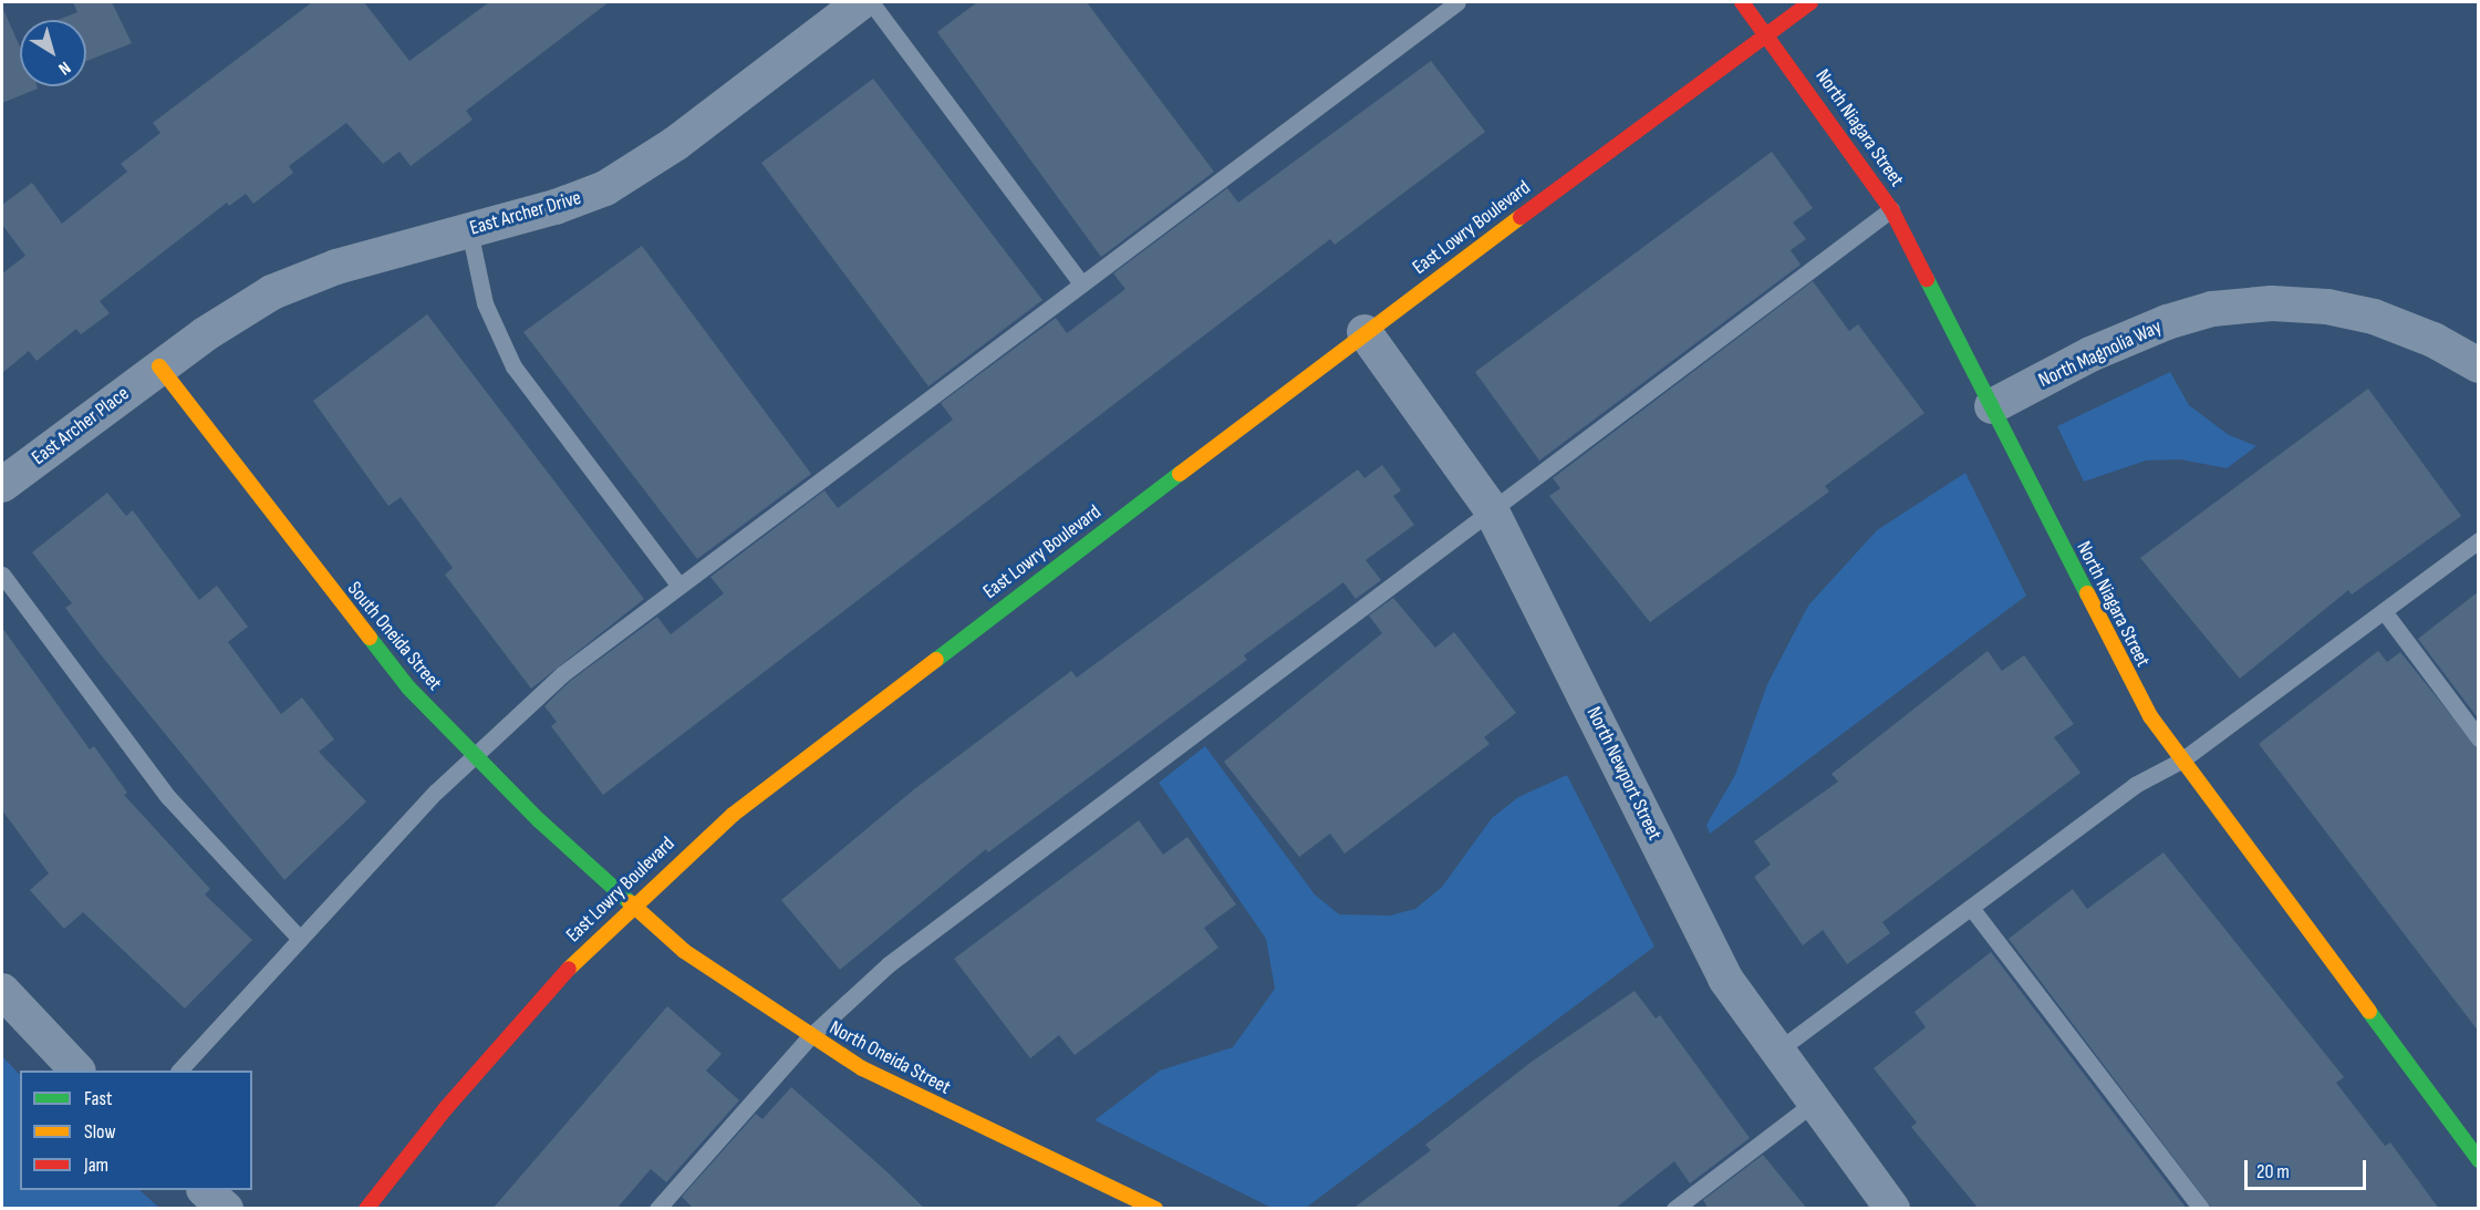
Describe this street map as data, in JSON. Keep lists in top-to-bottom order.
{
  "streets": {
    "street": [
      "North Niagara Street",
      "East Archer Drive",
      "East Lowry Boulevard",
      "North Magnolia Way",
      "East Archer Place",
      "South Oneida Street",
      "North Newport Street",
      "North Oneida Street"
    ]
  },
  "crossings": [
    ["North Niagara Street", "East Lowry Boulevard"],
    ["North Niagara Street", "North Magnolia Way"],
    ["East Archer Drive", "East Archer Place"],
    ["East Archer Drive", "South Oneida Street"],
    ["East Lowry Boulevard", "South Oneida Street"],
    ["East Lowry Boulevard", "North Newport Street"],
    ["East Lowry Boulevard", "North Oneida Street"],
    ["East Archer Place", "South Oneida Street"],
    ["South Oneida Street", "North Oneida Street"]
  ],
  "legend": ["Fast", "Slow", "Jam"],
  "scale_bar": "20 m",
  "north": "bottom right"
}
